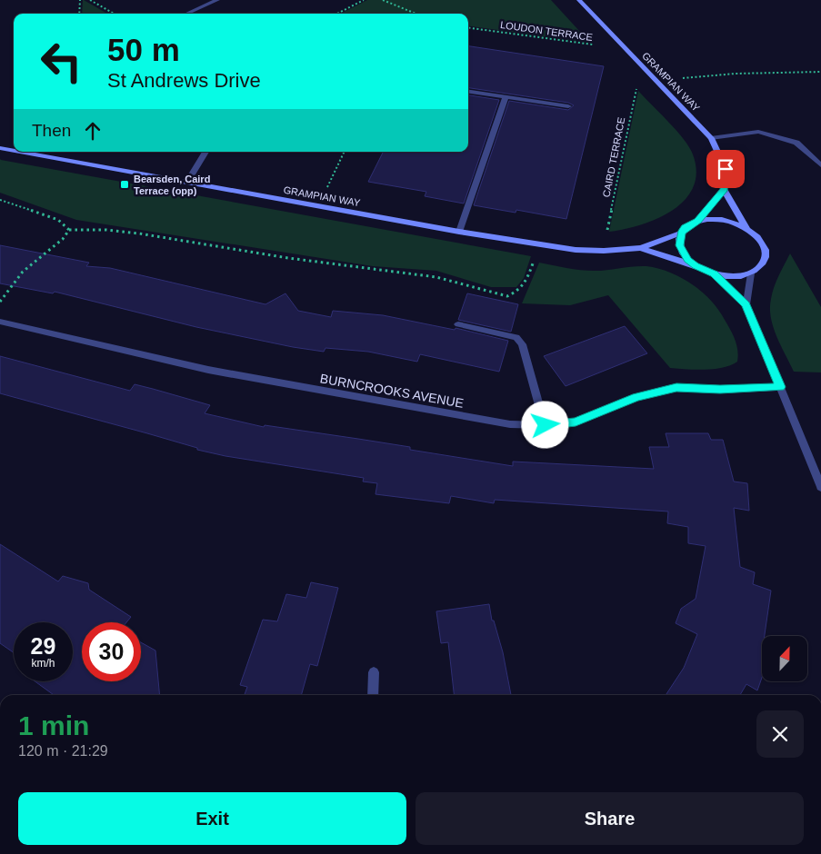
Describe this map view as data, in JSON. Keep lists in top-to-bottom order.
{
  "streets": {
    "street": ["GRAMPIAN WAY", "BURNCROOKS AVENUE"],
    "path": ["LOUDON TERRACE", "CAIRD TERRACE"]
  },
  "crossings": [
    ["LOUDON TERRACE", "GRAMPIAN WAY"],
    ["GRAMPIAN WAY", "CAIRD TERRACE"]
  ],
  "places": {
    "transit": ["Bearsden, Caird Terrace (opp)"]
  },
  "north": "top",
  "page": {
    "turn": ["50 m", "St Andrews Drive"],
    "then": "Then",
    "speed": "29 km/h",
    "limit": "30",
    "heading": ["1 min", "120 m · 21:29"],
    "buttons": ["Exit", "Share"]
  }
}
